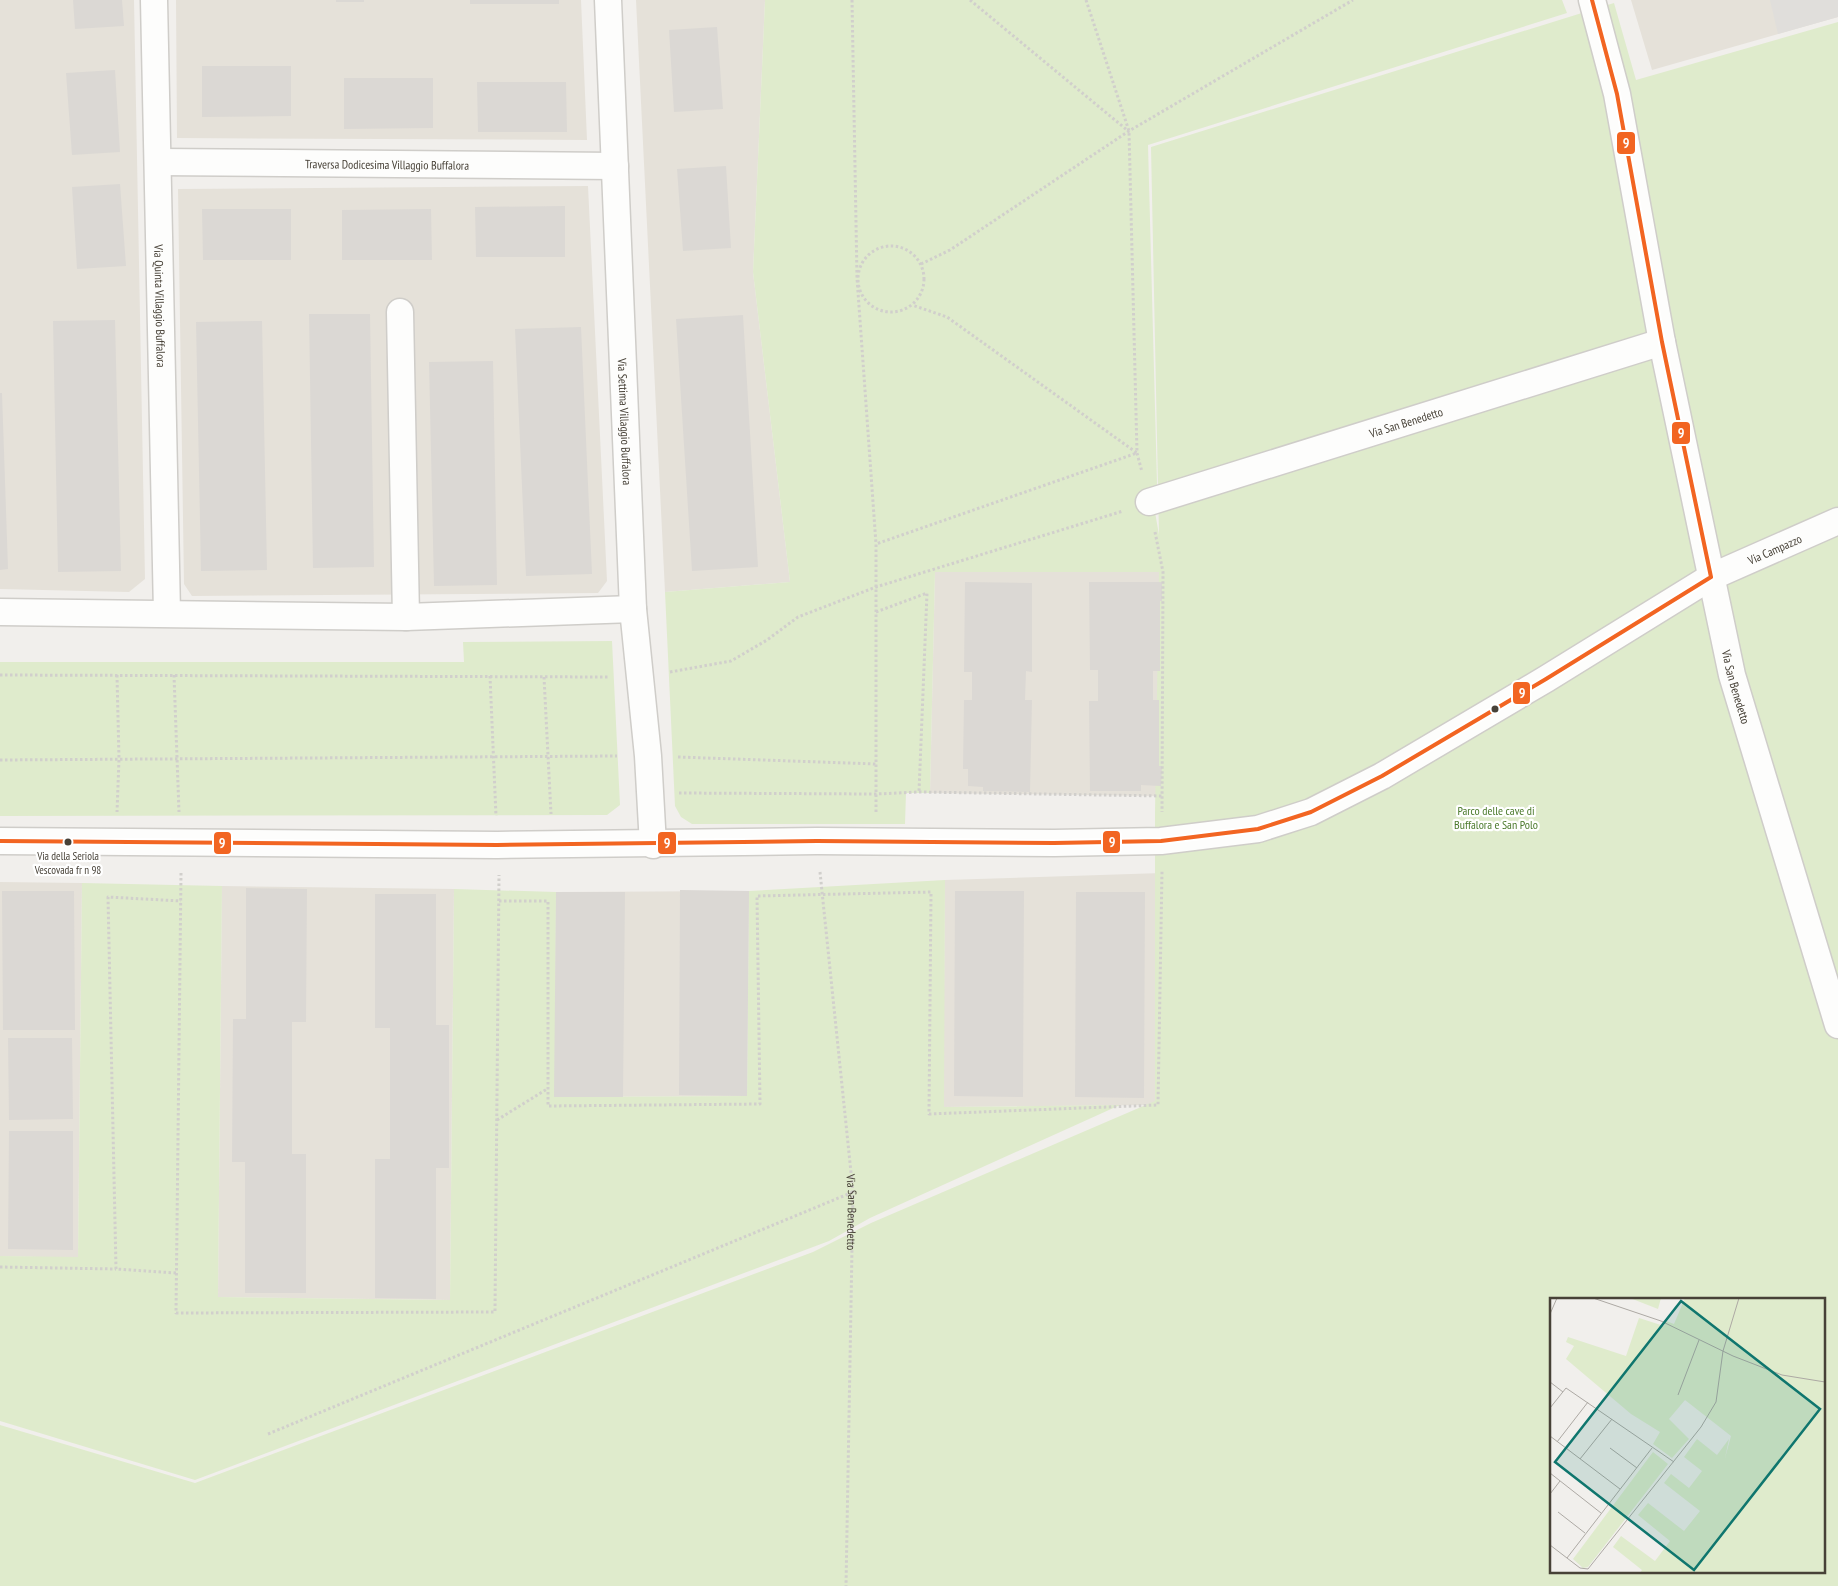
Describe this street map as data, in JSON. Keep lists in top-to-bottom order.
{
  "streets": {
    "street": [
      "Traversa Dodicesima Villaggio Buffalora",
      "Via Quinta Villaggio Buffalora",
      "Via San Benedetto",
      "Via Settima Villaggio Buffalora",
      "Via Campazzo"
    ]
  },
  "crossings": [
    ["Traversa Dodicesima Villaggio Buffalora", "Via Quinta Villaggio Buffalora"],
    ["Traversa Dodicesima Villaggio Buffalora", "Via Settima Villaggio Buffalora"],
    ["Via San Benedetto", "Via Campazzo"],
    ["Via Settima Villaggio Buffalora", "Via Campazzo"]
  ],
  "parks": ["Parco delle cave di Buffalora e San Polo"],
  "places": ["Via della Seriola Vescovada fr n 98"],
  "lines": ["transit line 9"]
}
